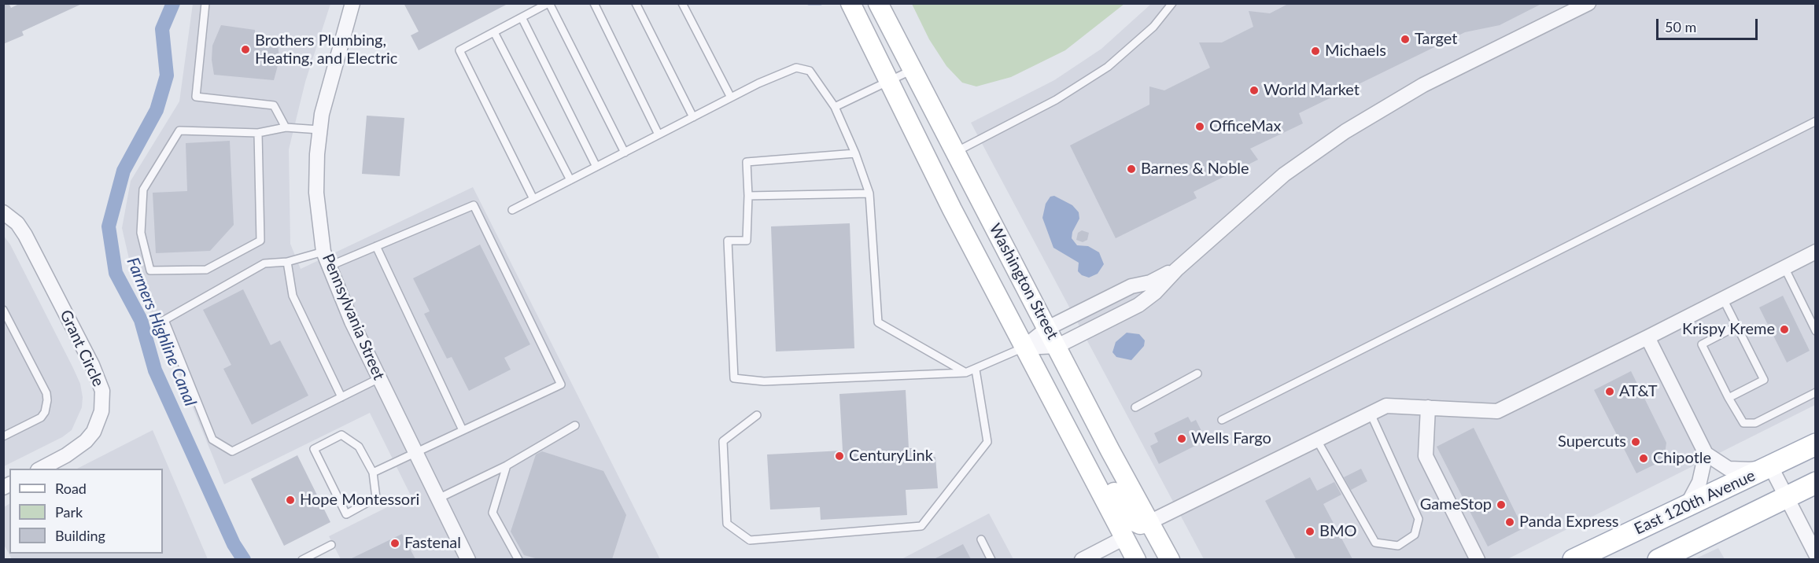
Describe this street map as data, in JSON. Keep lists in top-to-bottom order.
{
  "streets": {
    "main road": ["Washington Street", "East 120th Avenue"],
    "street": ["Pennsylvania Street", "Grant Circle"]
  },
  "water": ["Farmers Highline Canal"],
  "places": [
    "Target",
    "Brothers Plumbing, Heating, and Electric",
    "Michaels",
    "World Market",
    "OfficeMax",
    "Barnes & Noble",
    "Krispy Kreme",
    "AT&T",
    "Wells Fargo",
    "Supercuts",
    "CenturyLink",
    "Chipotle",
    "Hope Montessori",
    "GameStop",
    "Panda Express",
    "BMO",
    "Fastenal"
  ],
  "legend": ["Road", "Park", "Building"],
  "scale_bar": "50 m"
}
